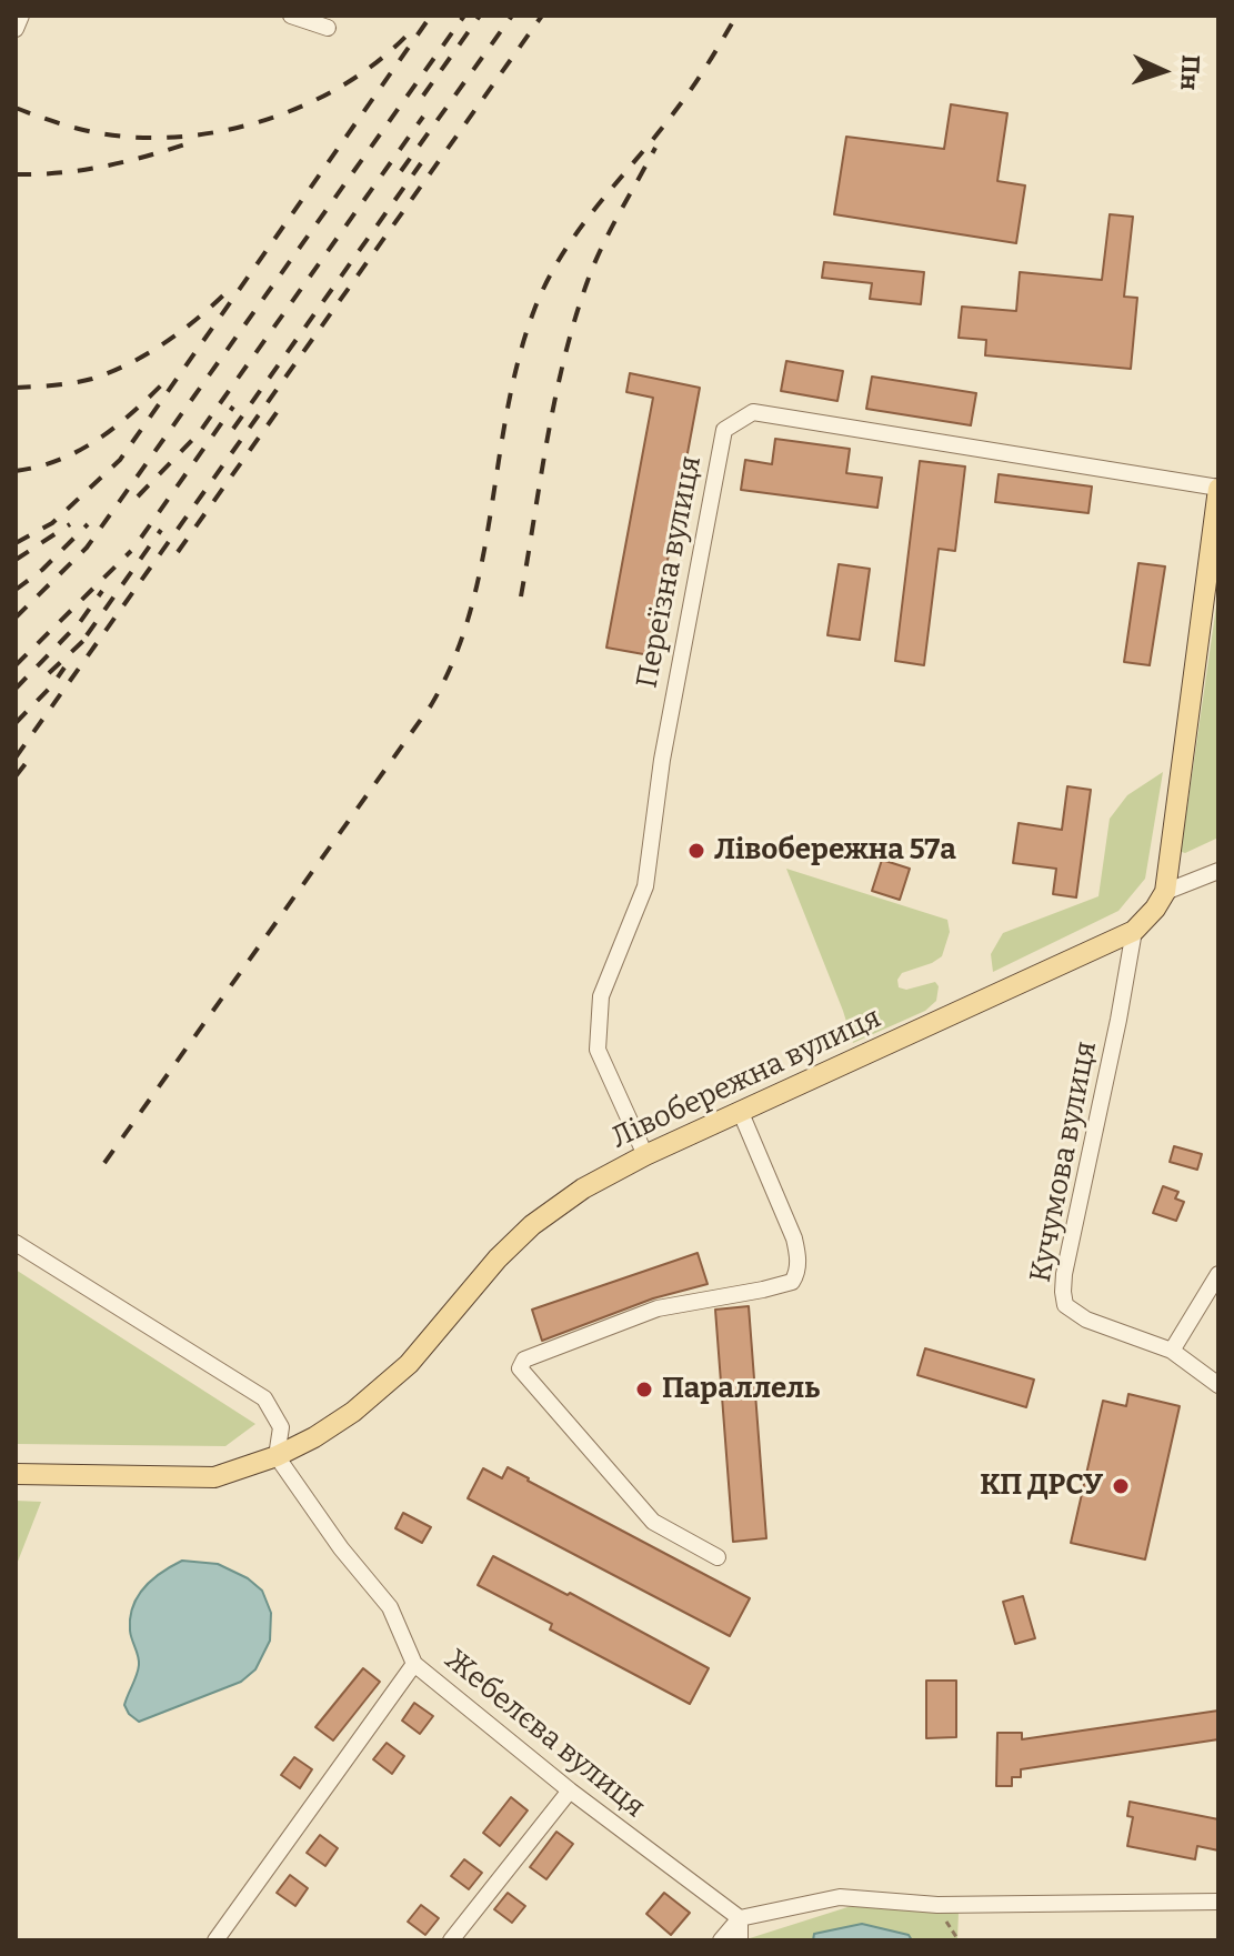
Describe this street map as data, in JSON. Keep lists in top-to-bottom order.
{
  "streets": {
    "main road": ["Лівобережна вулиця"],
    "street": ["Переїзна вулиця", "Кучумова вулиця", "Жебелєва вулиця"]
  },
  "crossings": [
    ["Переїзна вулиця", "Лівобережна вулиця"],
    ["Лівобережна вулиця", "Кучумова вулиця"],
    ["Лівобережна вулиця", "Жебелєва вулиця"]
  ],
  "places": ["Лівобережна 57а", "Параллель", "КП ДРСУ"],
  "north": "right"
}
